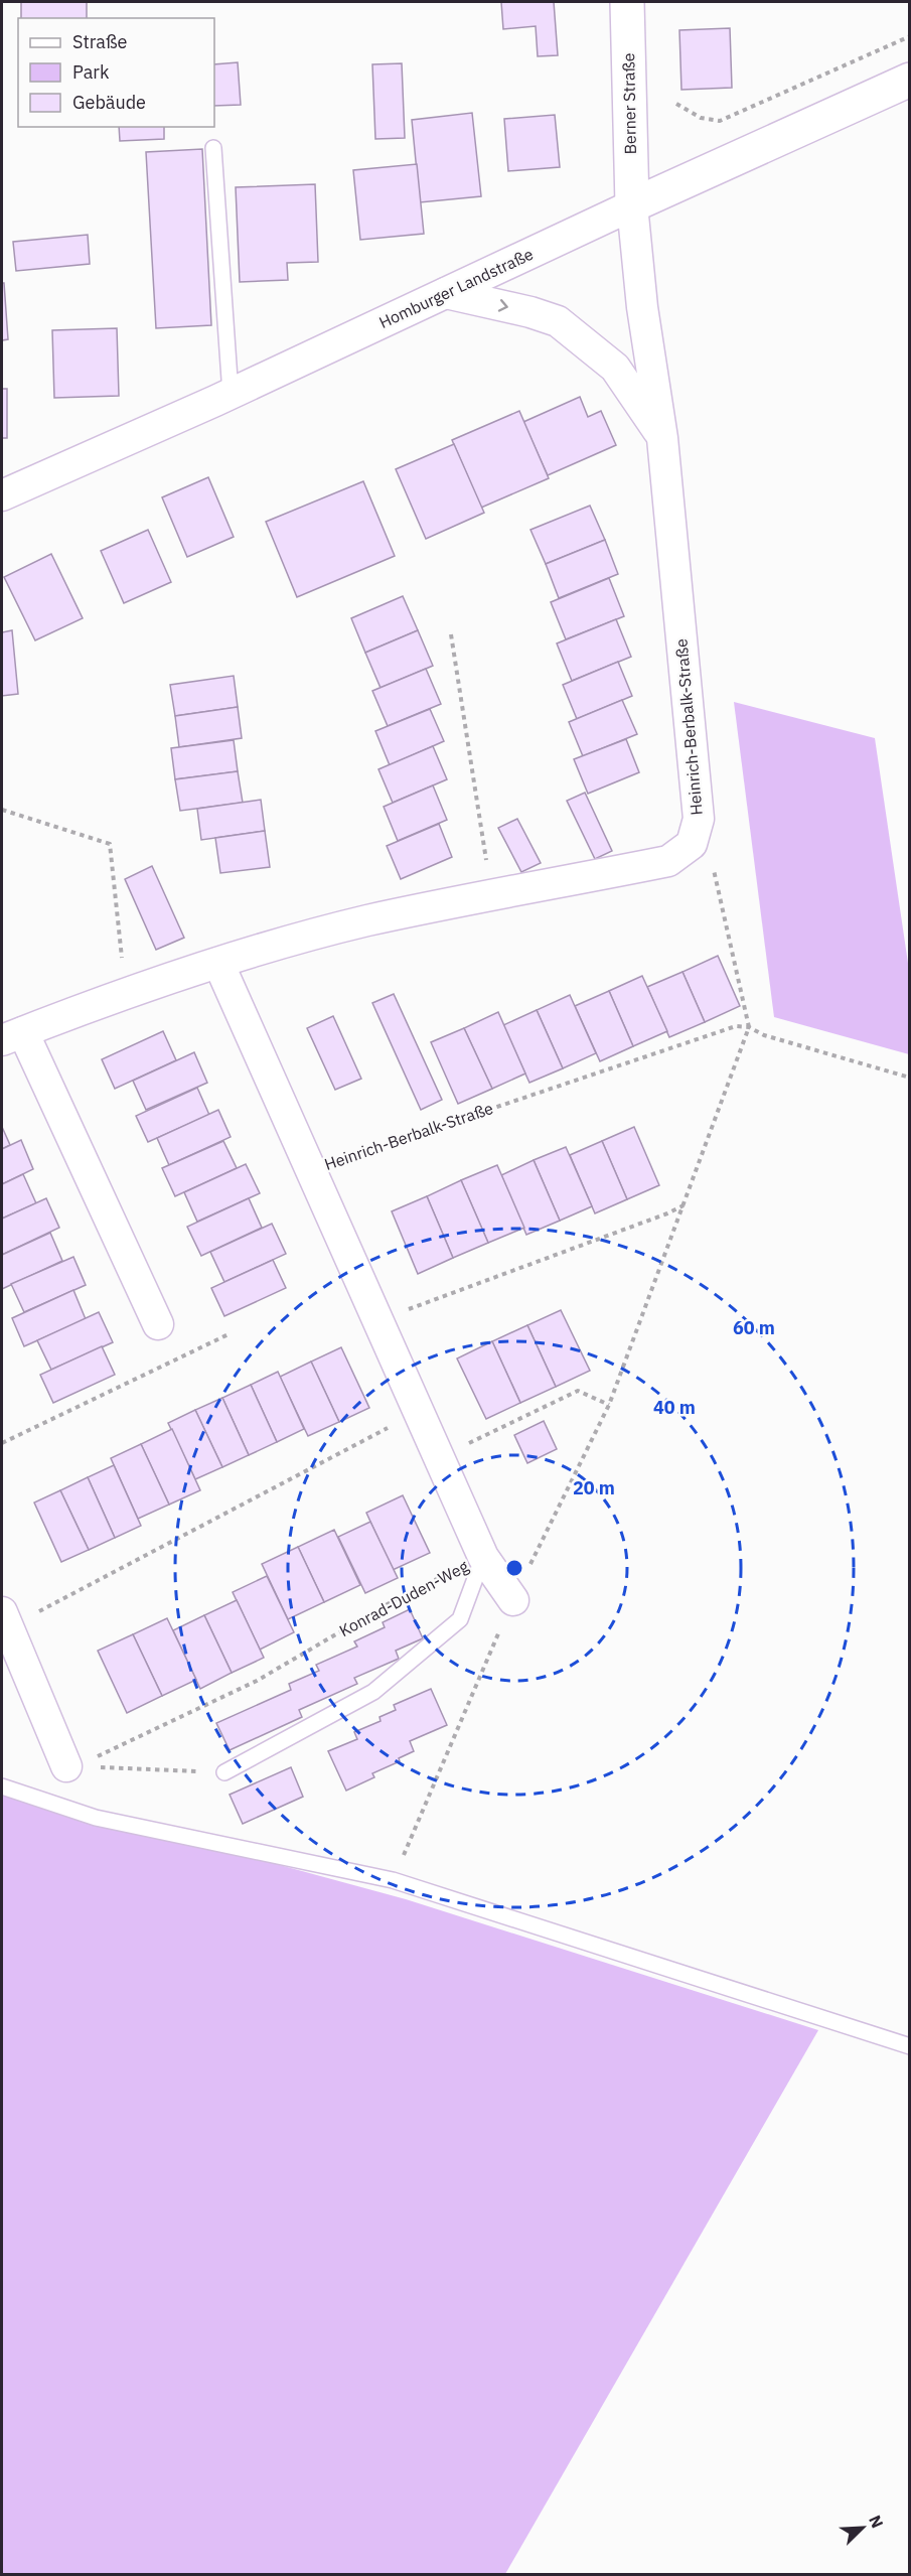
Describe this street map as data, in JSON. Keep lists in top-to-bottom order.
{
  "streets": {
    "street": ["Berner Straße", "Homburger Landstraße", "Heinrich-Berbalk-Straße"],
    "lane": ["Konrad-Duden-Weg"]
  },
  "crossings": [
    ["Berner Straße", "Homburger Landstraße"],
    ["Berner Straße", "Heinrich-Berbalk-Straße"],
    ["Homburger Landstraße", "Heinrich-Berbalk-Straße"],
    ["Heinrich-Berbalk-Straße", "Konrad-Duden-Weg"]
  ],
  "legend": ["Straße", "Park", "Gebäude"],
  "north": "top right",
  "rings": ["60 m", "40 m", "20 m"]
}
